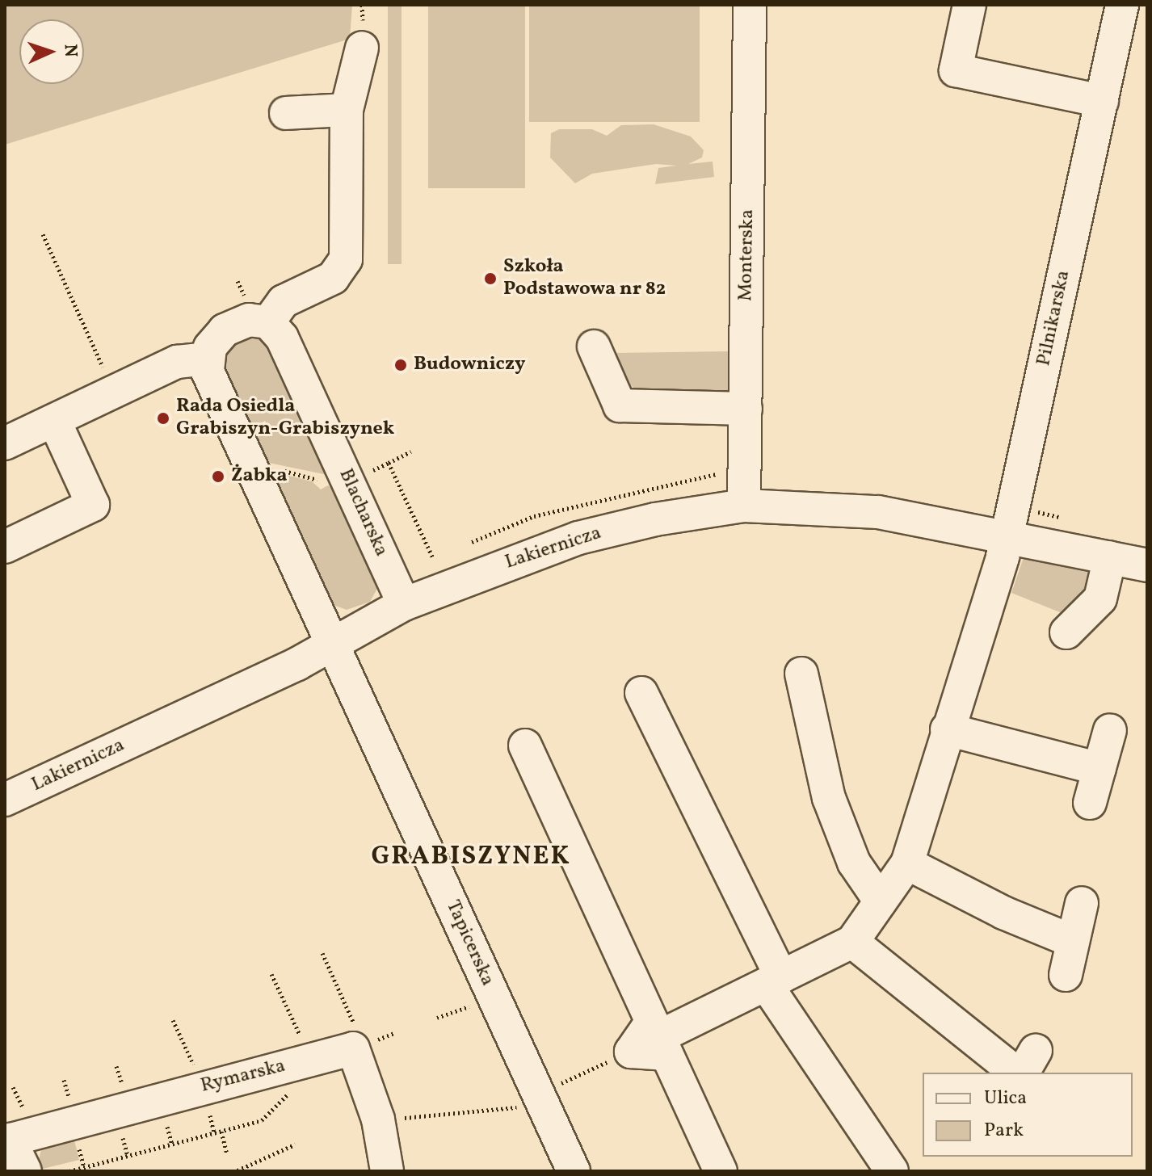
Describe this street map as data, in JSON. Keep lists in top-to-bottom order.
{
  "streets": {
    "street": [
      "Monterska",
      "Pilnikarska",
      "Blacharska",
      "Lakiernicza",
      "Tapicerska",
      "Rymarska"
    ]
  },
  "crossings": [
    ["Monterska", "Lakiernicza"],
    ["Pilnikarska", "Lakiernicza"],
    ["Blacharska", "Lakiernicza"],
    ["Lakiernicza", "Tapicerska"]
  ],
  "districts": ["GRABISZYNEK"],
  "places": [
    "Szkoła Podstawowa nr 82",
    "Budowniczy",
    "Rada Osiedla Grabiszyn-Grabiszynek",
    "Żabka"
  ],
  "legend": ["Ulica", "Park"],
  "north": "right"
}
